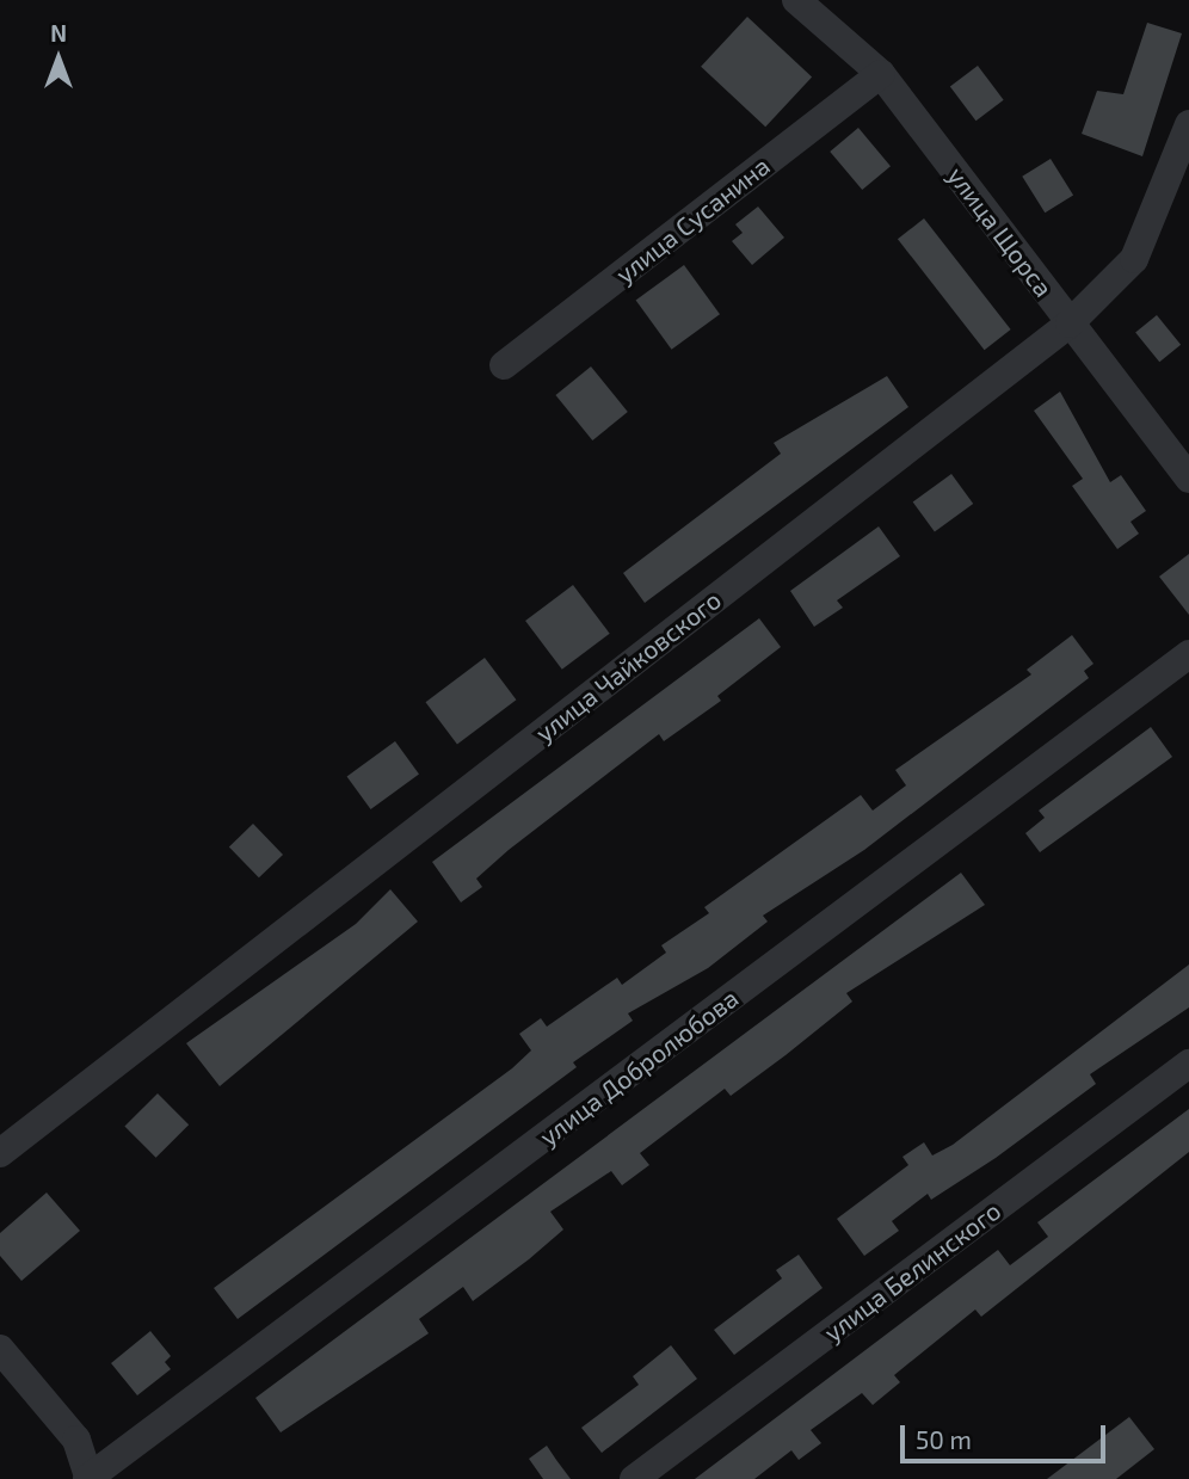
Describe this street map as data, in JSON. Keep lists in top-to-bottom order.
{
  "streets": {
    "street": [
      "улица Сусанина",
      "улица Щорса",
      "улица Чайковского",
      "улица Добролюбова",
      "улица Белинского"
    ]
  },
  "crossings": [
    ["улица Сусанина", "улица Щорса"],
    ["улица Щорса", "улица Чайковского"]
  ],
  "scale_bar": "50 m",
  "north": "top"
}
